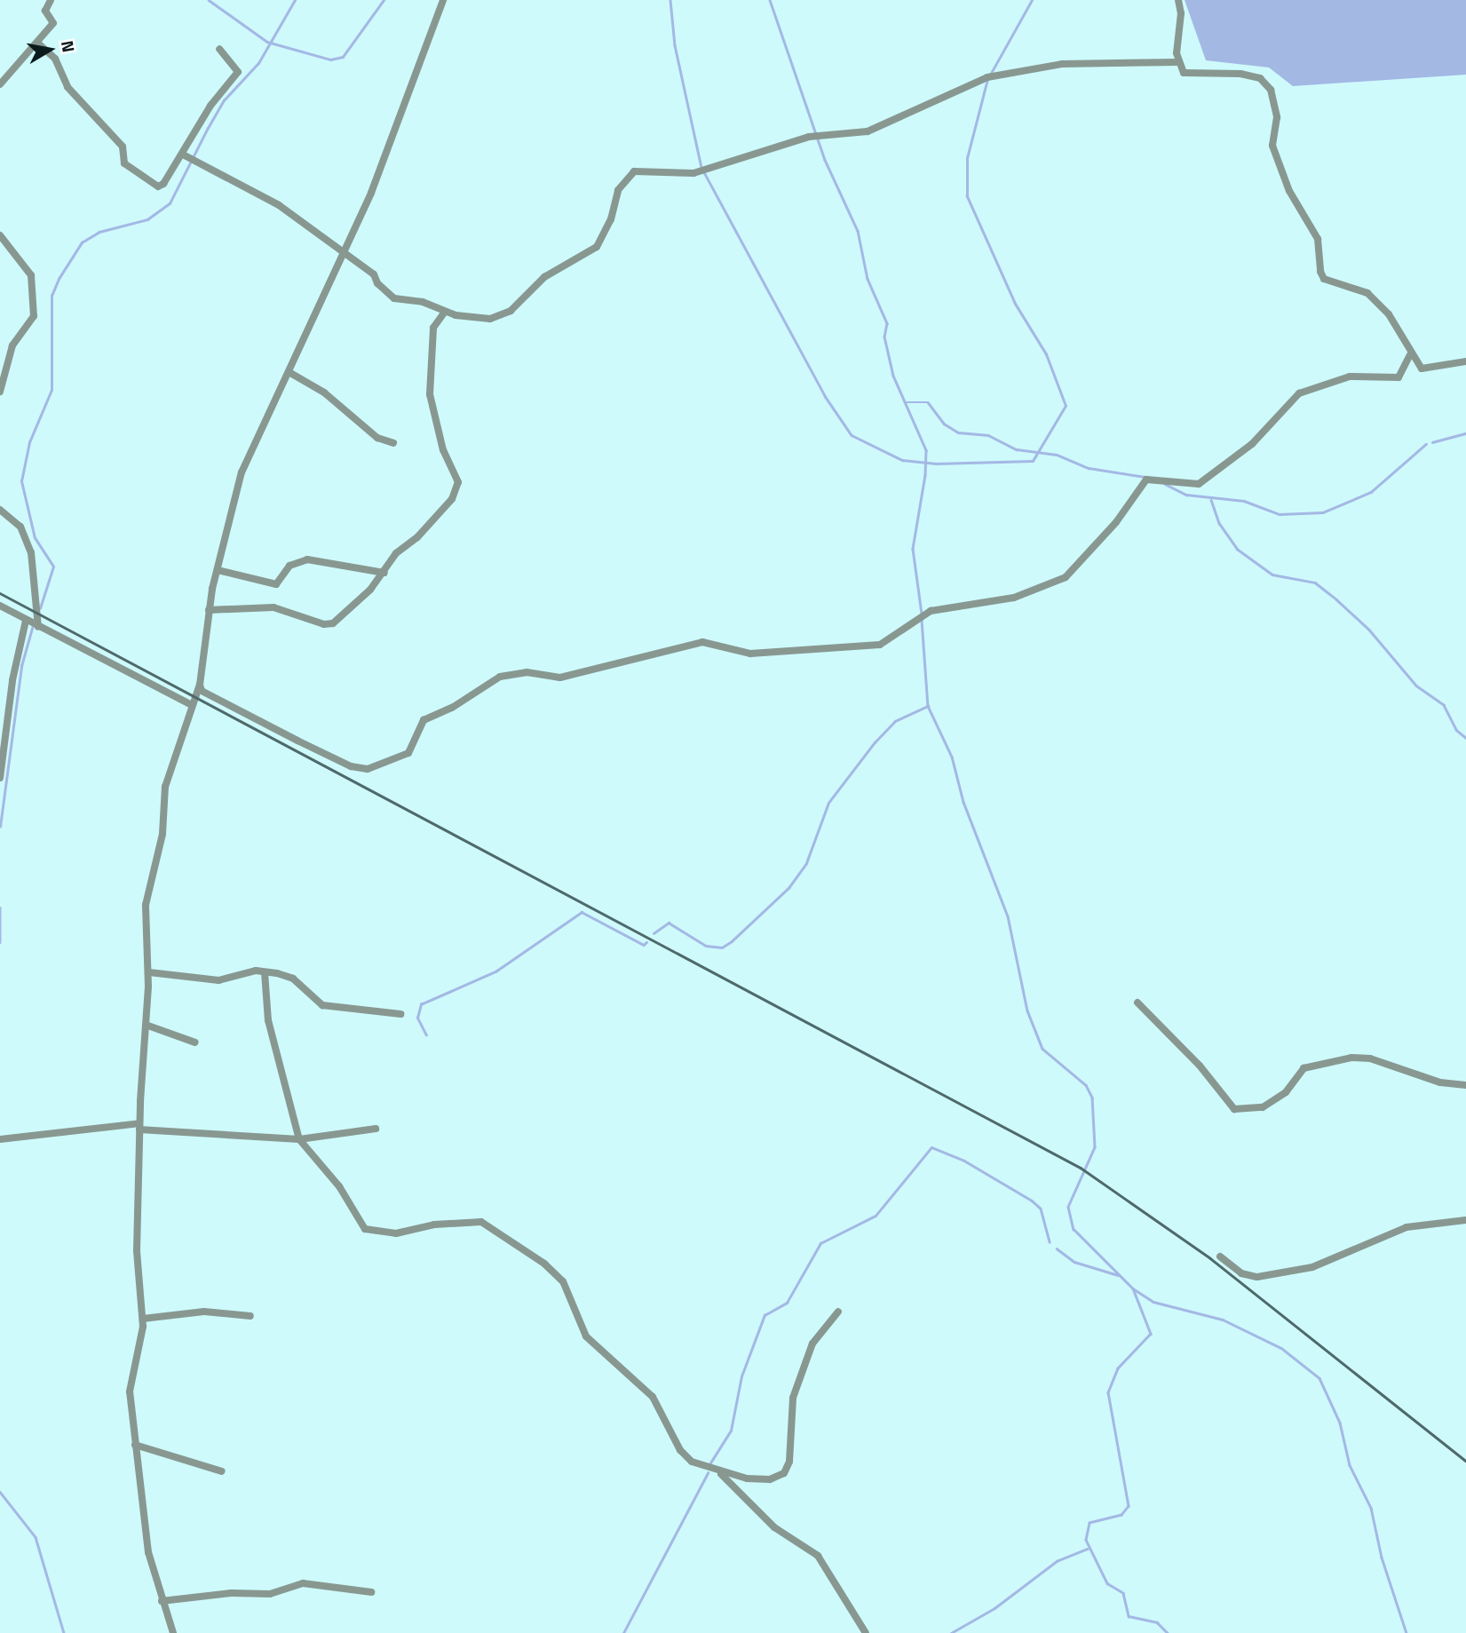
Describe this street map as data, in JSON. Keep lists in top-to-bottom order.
{
  "north": "right"
}
